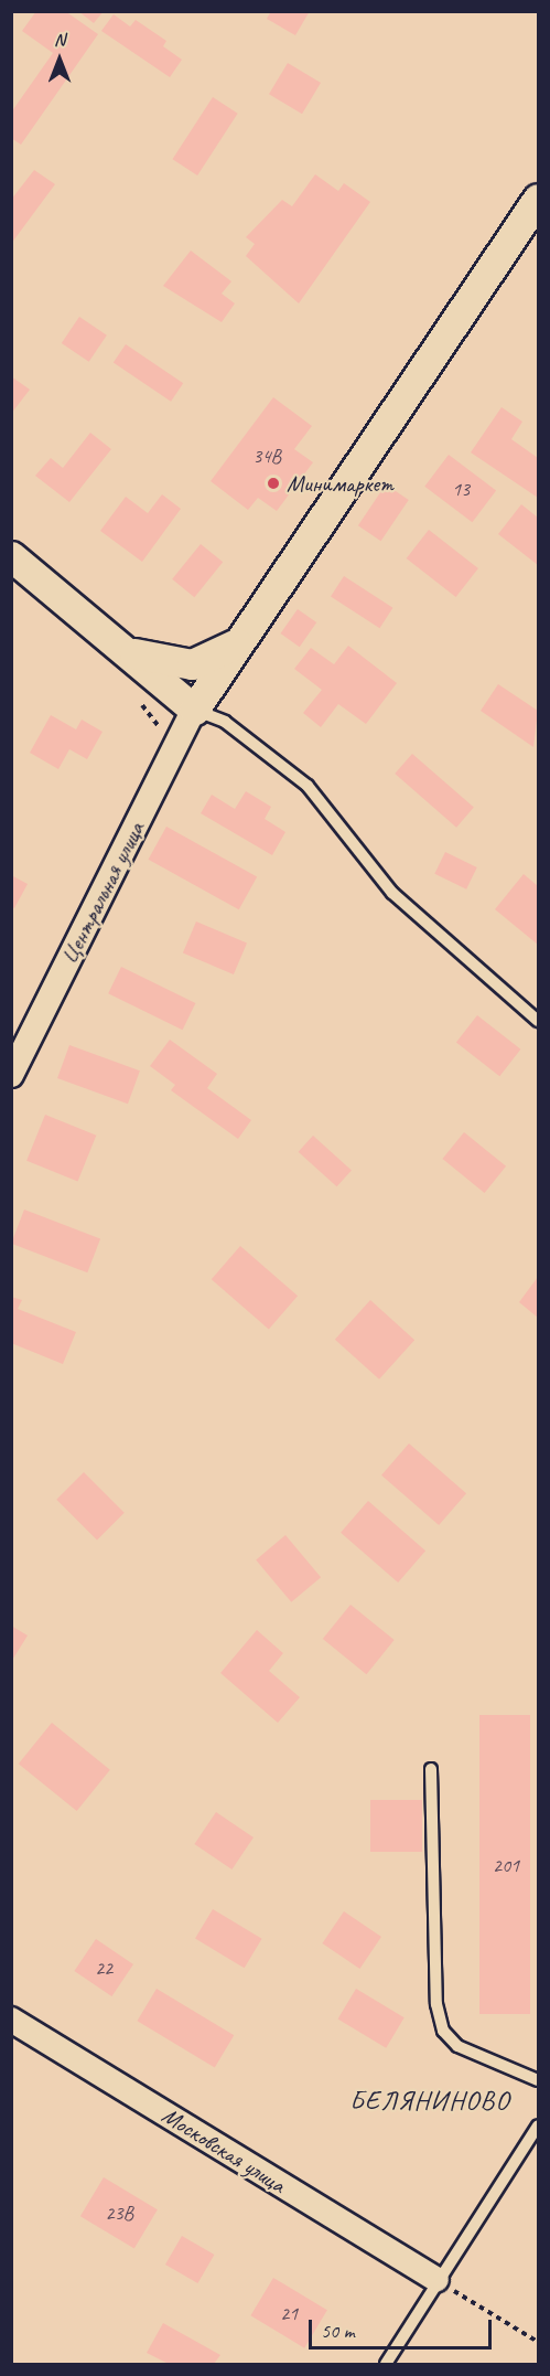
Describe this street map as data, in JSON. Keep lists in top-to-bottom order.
{
  "streets": {
    "street": ["Центральная улица", "Московская улица"]
  },
  "districts": ["БЕЛЯНИНОВО"],
  "places": ["Минимаркет"],
  "house_numbers": [
    "34В",
    "13",
    "201",
    "22",
    "23В",
    "21"
  ],
  "scale_bar": "50 m",
  "north": "top"
}
